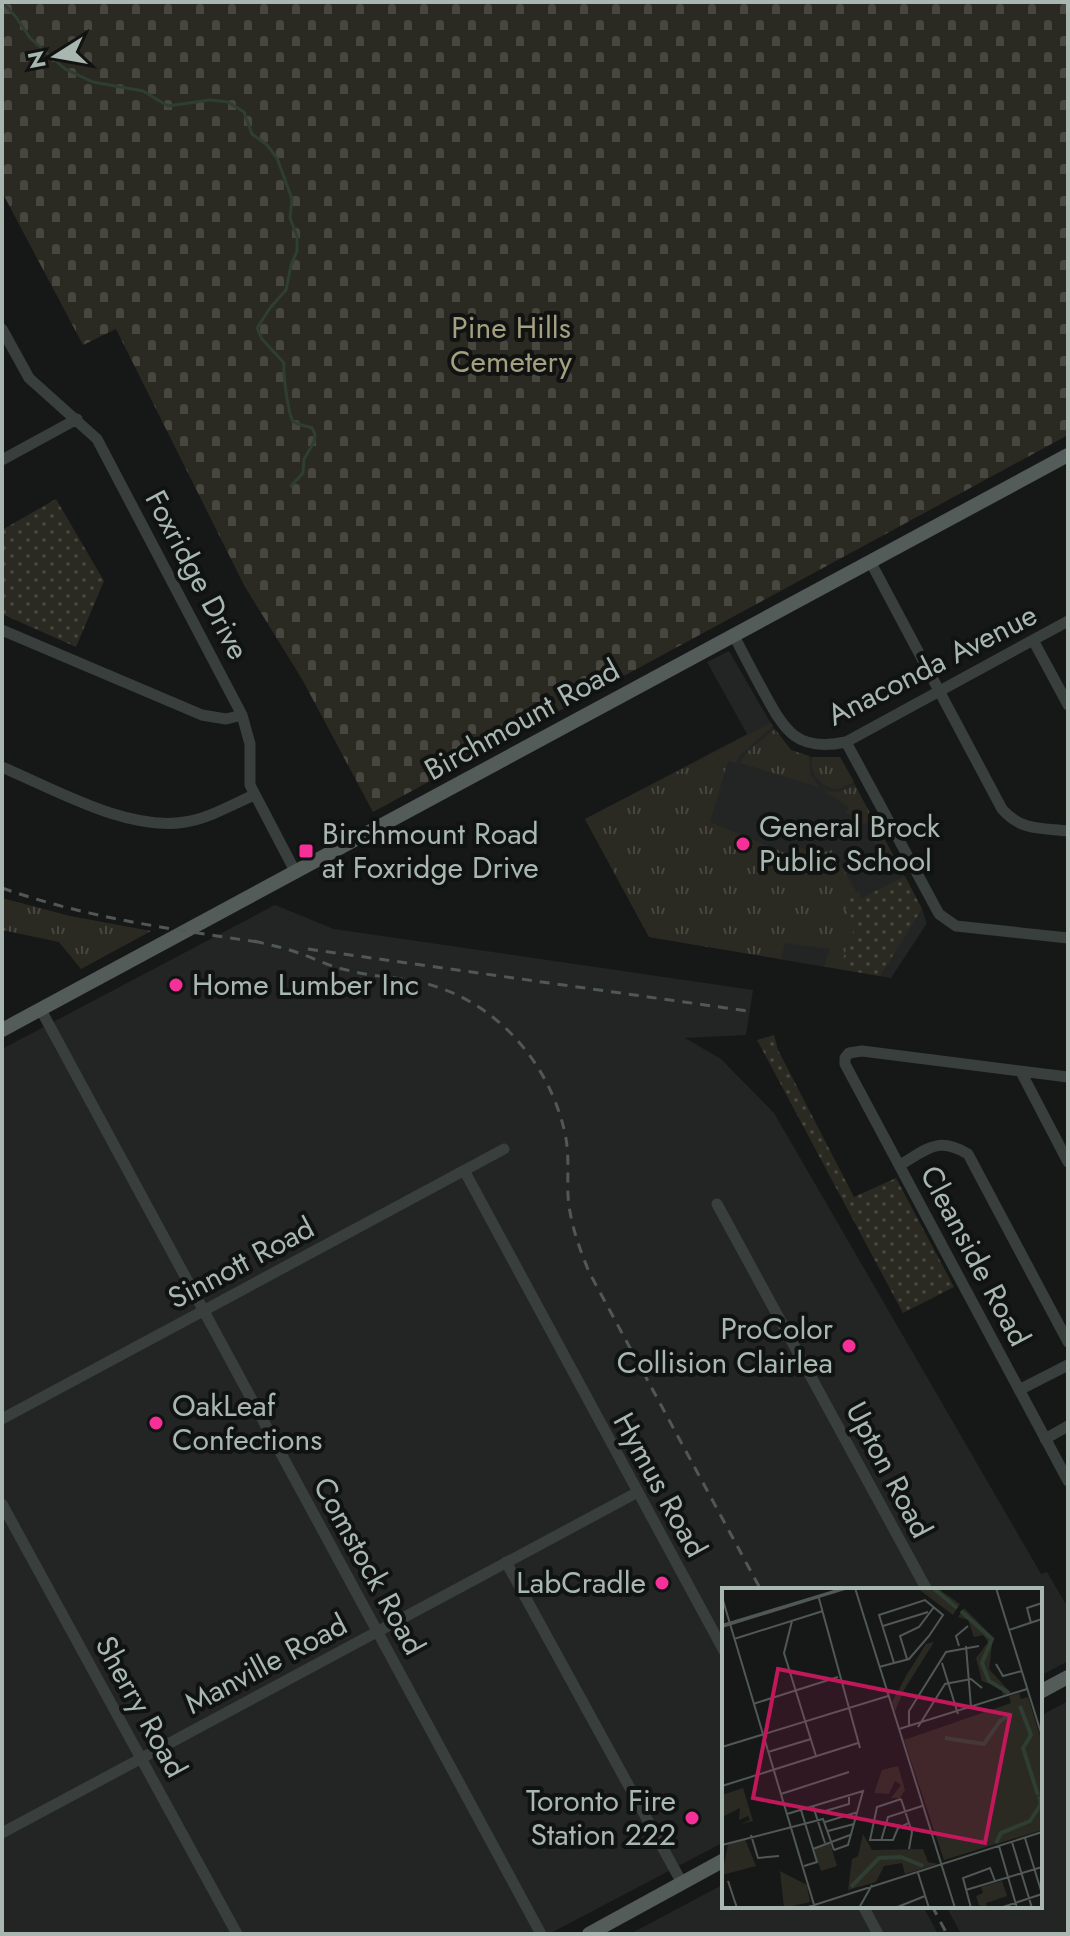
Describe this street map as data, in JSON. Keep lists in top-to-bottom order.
{
  "streets": {
    "main road": ["Birchmount Road"],
    "street": [
      "Foxridge Drive",
      "Anaconda Avenue",
      "Cleanside Road",
      "Sinnott Road",
      "Upton Road",
      "Hymus Road",
      "Comstock Road",
      "Manville Road",
      "Sherry Road"
    ]
  },
  "crossings": [
    ["Foxridge Drive", "Birchmount Road"],
    ["Anaconda Avenue", "Birchmount Road"],
    ["Birchmount Road", "Comstock Road"],
    ["Sinnott Road", "Hymus Road"],
    ["Sinnott Road", "Comstock Road"],
    ["Hymus Road", "Manville Road"],
    ["Comstock Road", "Manville Road"],
    ["Manville Road", "Sherry Road"]
  ],
  "parks": ["Pine Hills Cemetery"],
  "places": {
    "other": [
      "General Brock Public School",
      "Home Lumber Inc",
      "ProColor Collision Clairlea",
      "OakLeaf Confections",
      "LabCradle",
      "Toronto Fire Station 222"
    ],
    "transit": ["Birchmount Road at Foxridge Drive"]
  },
  "north": "left"
}
